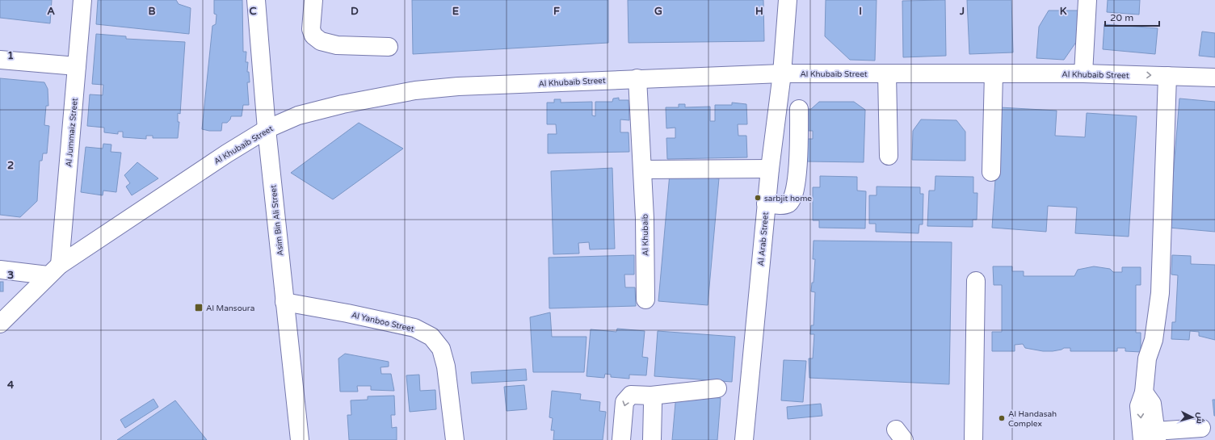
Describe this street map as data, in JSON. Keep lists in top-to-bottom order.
{
  "streets": {
    "street": [
      "Al Khubaib Street",
      "Al Jummaiz Street",
      "Asim Bin Ali Street",
      "Al Khubaib",
      "Al Arab Street",
      "Al Yanboo Street"
    ]
  },
  "crossings": [
    ["Al Khubaib Street", "Al Jummaiz Street"],
    ["Al Khubaib Street", "Asim Bin Ali Street"],
    ["Al Khubaib Street", "Al Khubaib"],
    ["Al Khubaib Street", "Al Arab Street"],
    ["Asim Bin Ali Street", "Al Yanboo Street"]
  ],
  "places": {
    "other": ["sarbjit home", "Al Handasah Complex"],
    "transit": ["Al Mansoura"]
  },
  "scale_bar": "20 m",
  "north": "right",
  "grid": {
    "columns": [
      "A",
      "B",
      "C",
      "D",
      "E",
      "F",
      "G",
      "H",
      "I",
      "J",
      "K"
    ],
    "rows": [
      "1",
      "2",
      "3",
      "4"
    ]
  }
}
